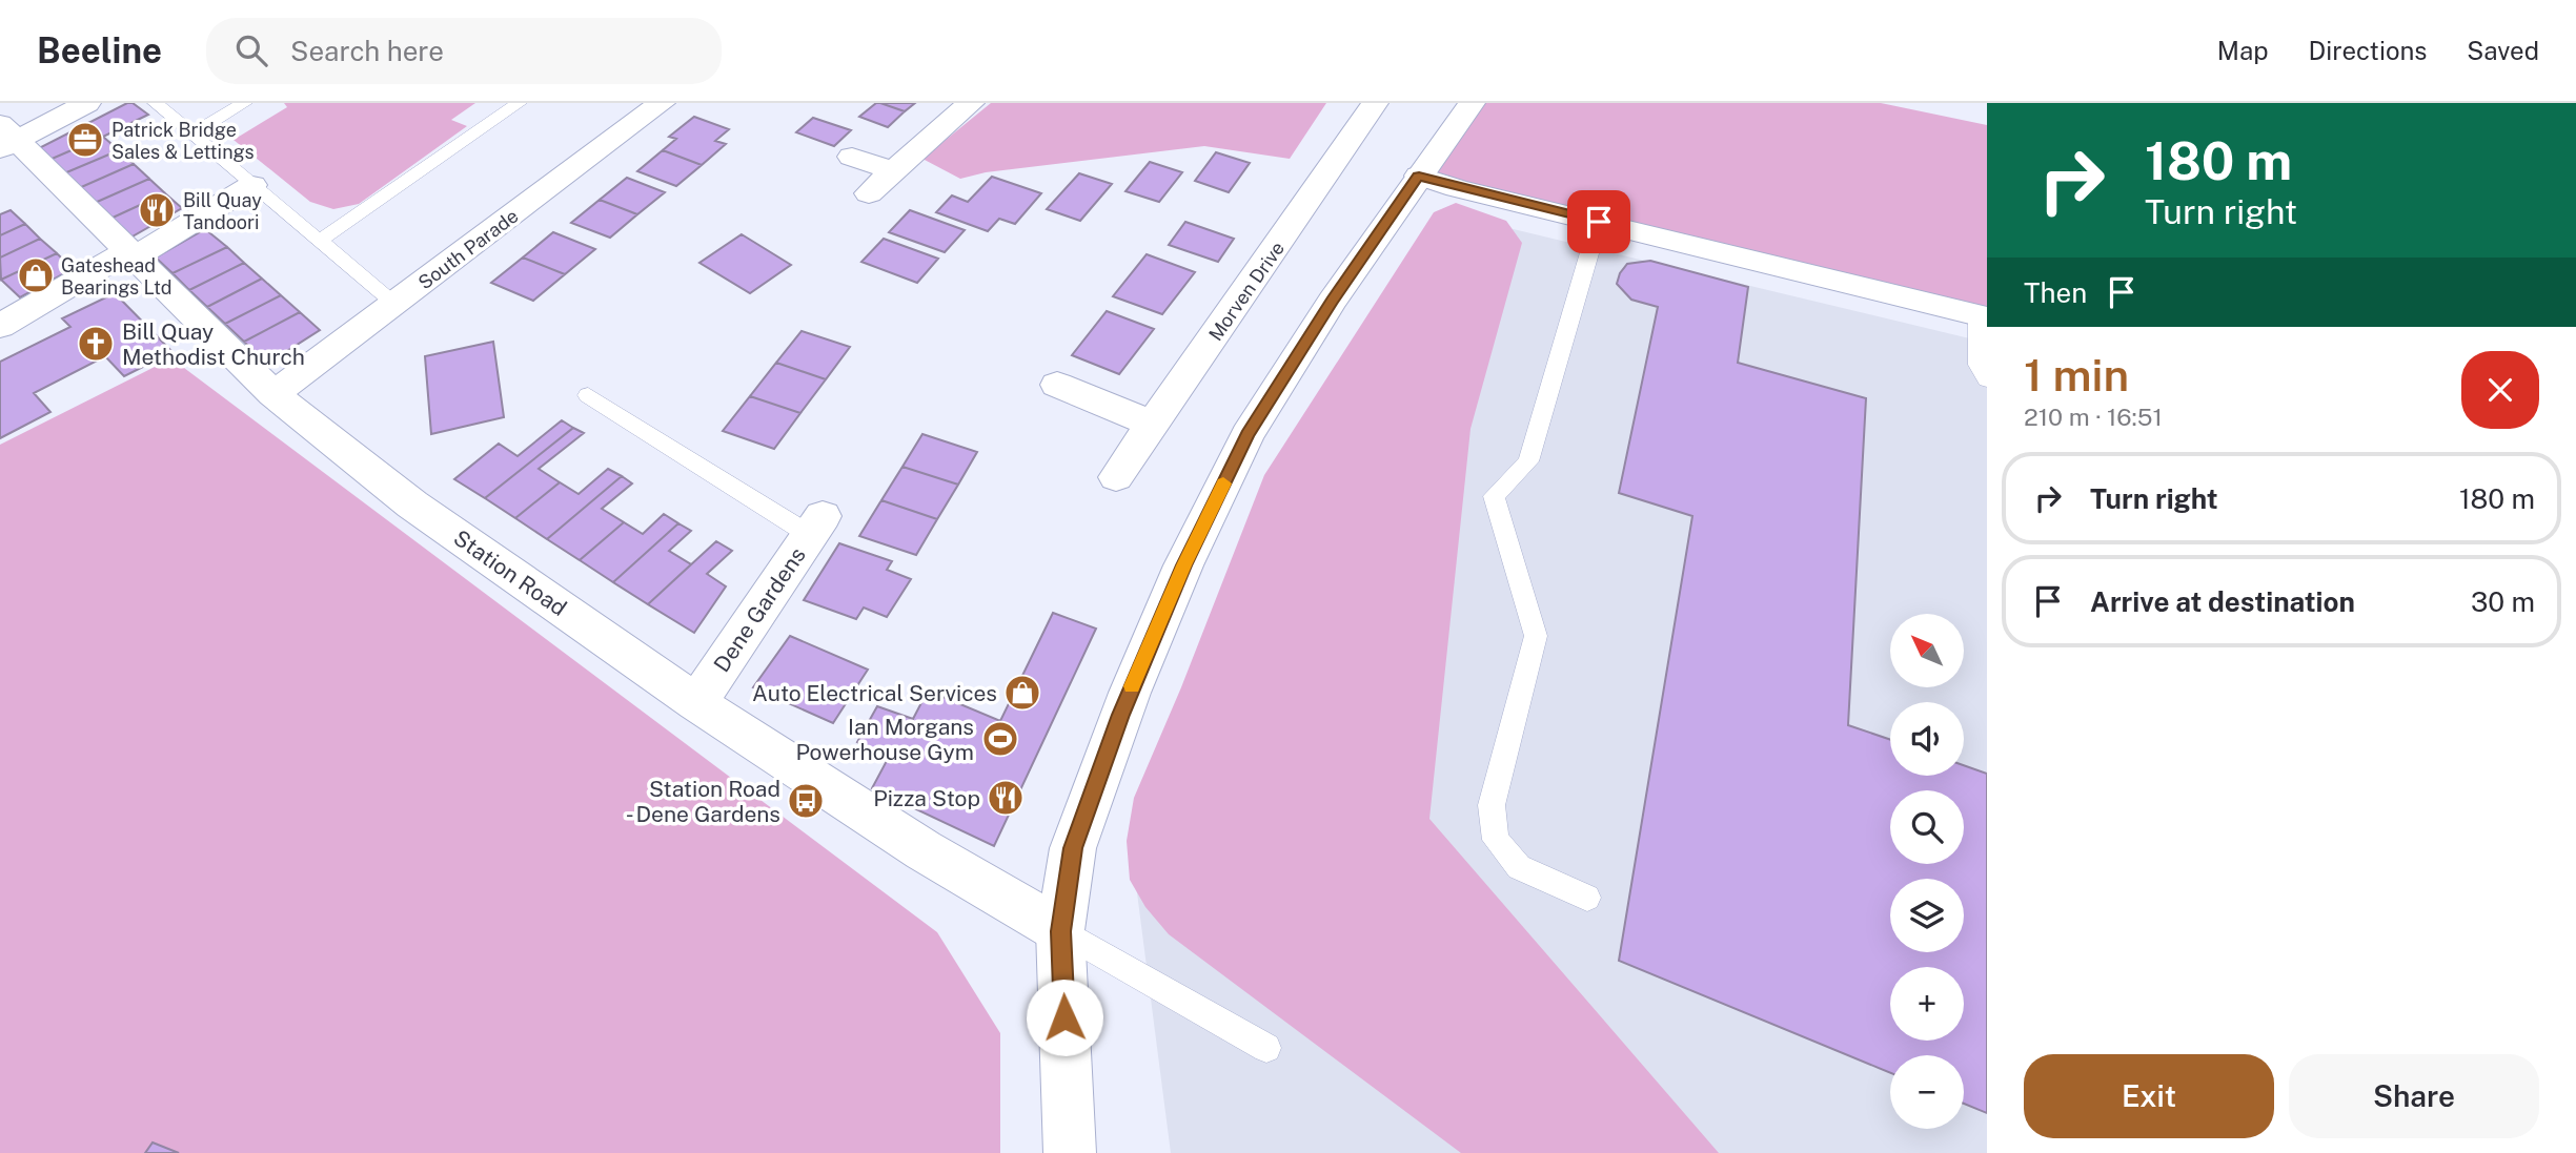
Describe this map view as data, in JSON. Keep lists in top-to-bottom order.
{
  "streets": {
    "street": [
      "South Parade",
      "Morven Drive",
      "Station Road",
      "Dene Gardens"
    ]
  },
  "crossings": [
    ["South Parade", "Station Road"],
    ["Station Road", "Dene Gardens"]
  ],
  "places": {
    "office": ["Patrick Bridge Sales & Lettings"],
    "restaurant": ["Bill Quay Tandoori", "Pizza Stop"],
    "shop": ["Gateshead Bearings Ltd", "Auto Electrical Services"],
    "church": ["Bill Quay Methodist Church"],
    "sports": ["Ian Morgans Powerhouse Gym"],
    "bus stop": ["Station Road - Dene Gardens"]
  },
  "north": "top left",
  "page": {
    "header": "Beeline",
    "search": "Search here",
    "nav": ["Map", "Directions", "Saved"],
    "turn": ["180 m", "Turn right"],
    "then": "Then",
    "heading": ["1 min", "210 m · 16:51"],
    "list": [
      {
        "name": "Turn right",
        "value": "180 m"
      },
      {
        "name": "Arrive at destination",
        "value": "30 m"
      }
    ],
    "map_buttons": ["+", "−"],
    "buttons": ["Exit", "Share"]
  }
}
